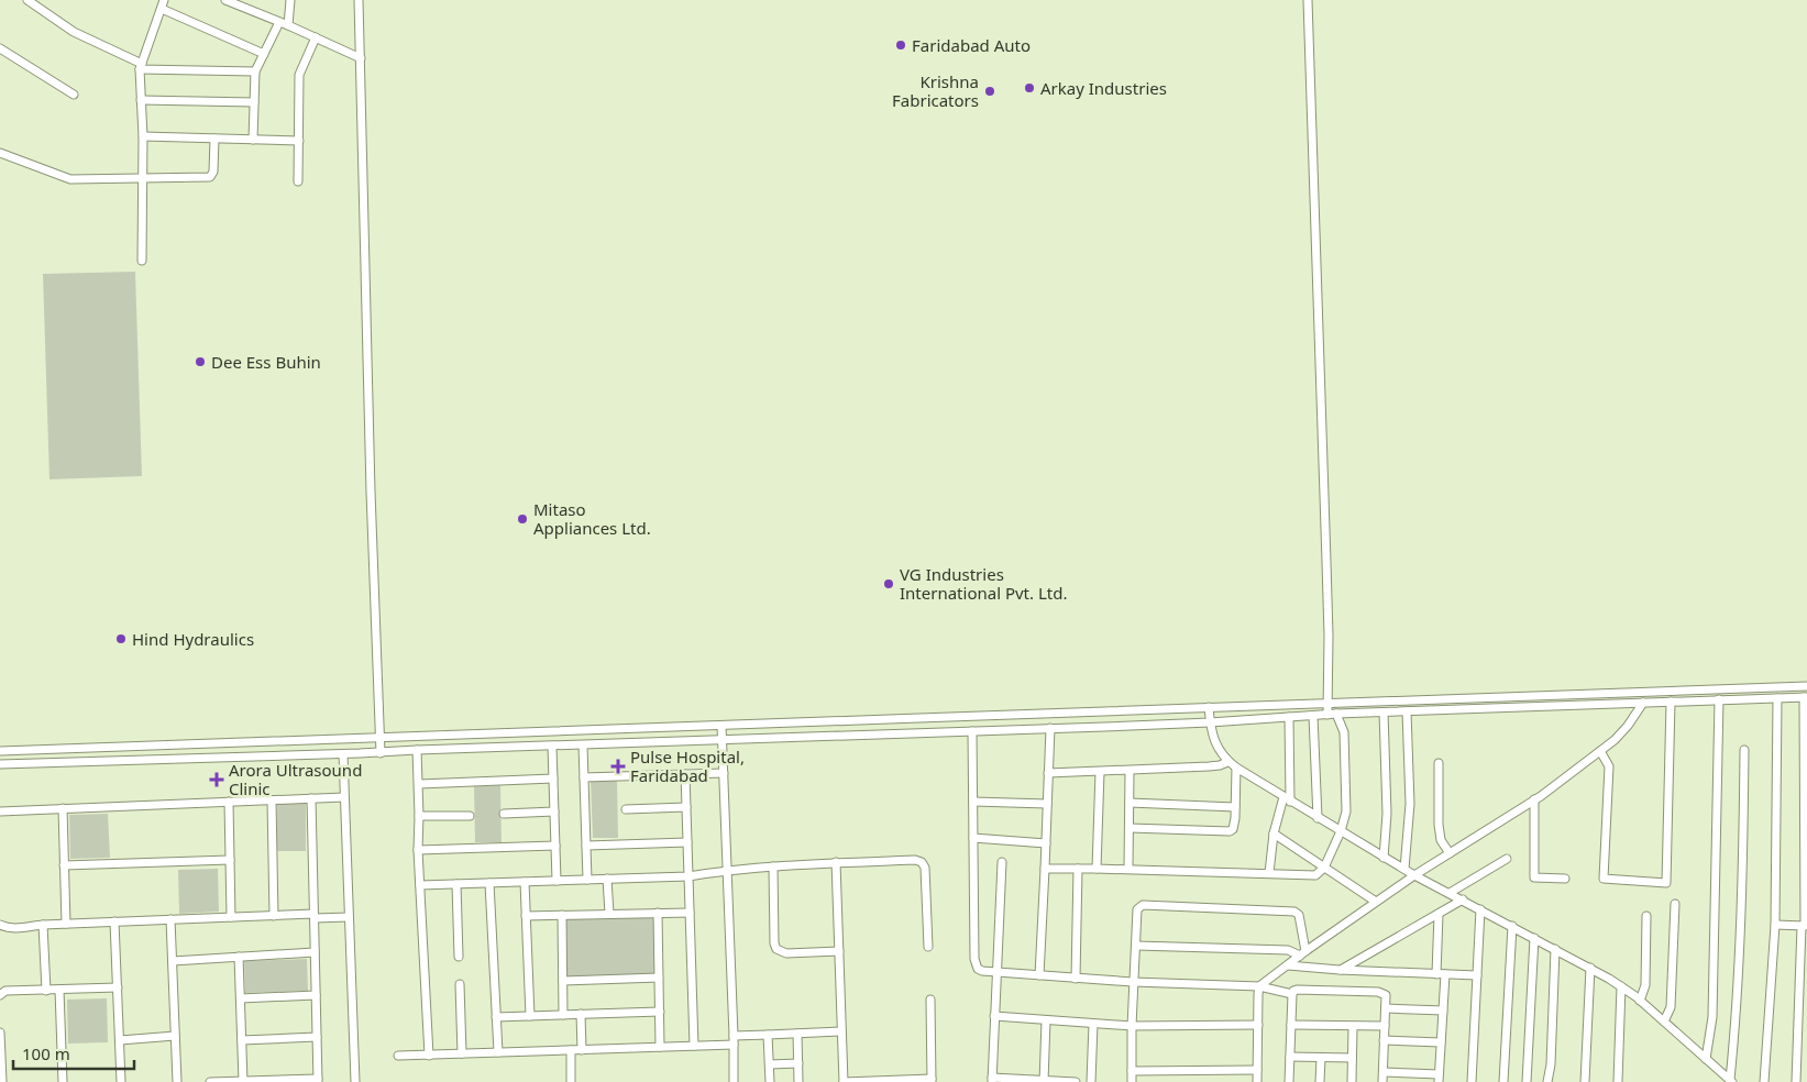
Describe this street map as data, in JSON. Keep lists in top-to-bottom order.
{
  "places": {
    "other": [
      "Faridabad Auto",
      "Arkay Industries",
      "Krishna Fabricators",
      "Dee Ess Buhin",
      "Mitaso Appliances Ltd.",
      "VG Industries International Pvt. Ltd.",
      "Hind Hydraulics"
    ],
    "health": ["Pulse Hospital, Faridabad", "Arora Ultrasound Clinic"]
  },
  "scale_bar": "100 m"
}
